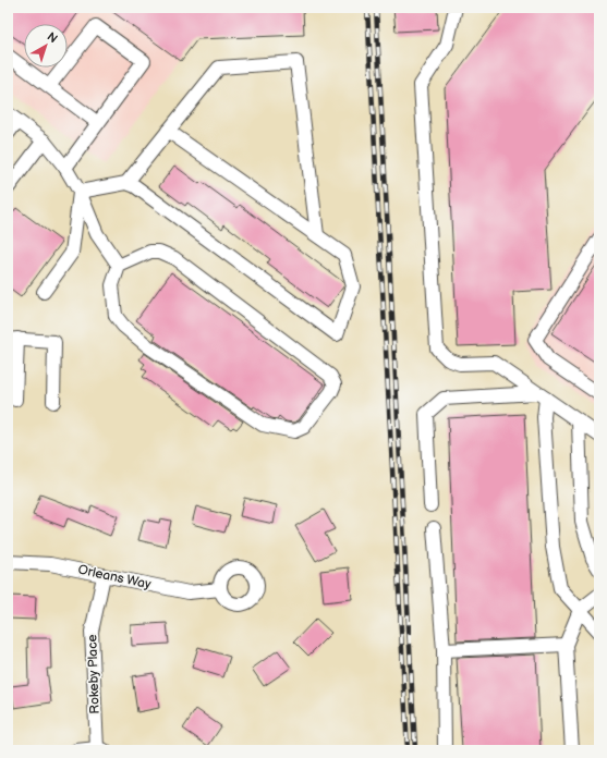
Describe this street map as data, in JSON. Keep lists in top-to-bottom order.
{
  "streets": {
    "street": ["Orleans Way", "Rokeby Place"]
  },
  "crossings": [
    ["Orleans Way", "Rokeby Place"]
  ],
  "north": "top right"
}
